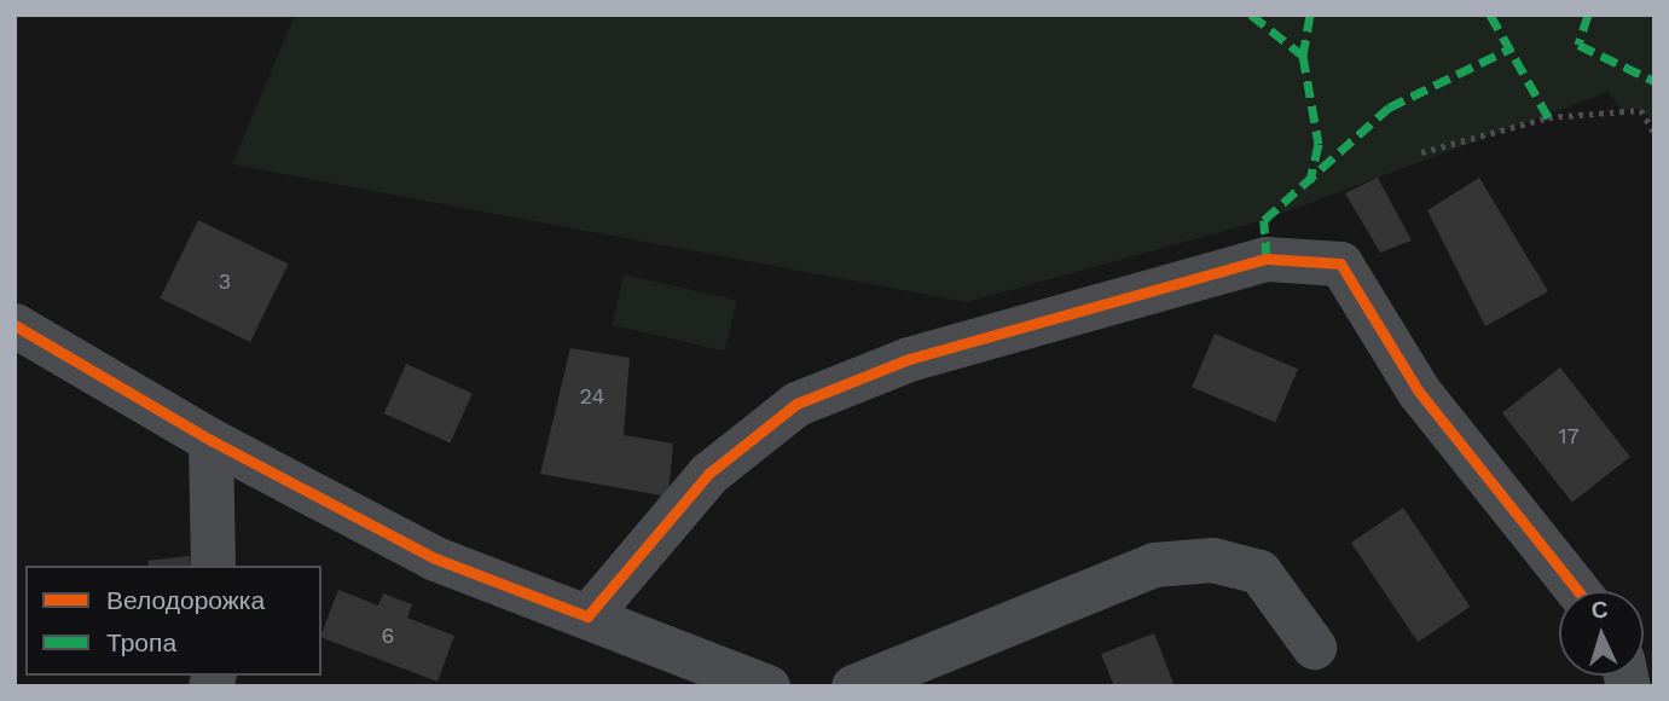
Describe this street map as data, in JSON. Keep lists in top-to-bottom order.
{
  "house_numbers": [
    "3",
    "24",
    "17",
    "6"
  ],
  "legend": ["Велодорожка", "Тропа"],
  "north": "top"
}
